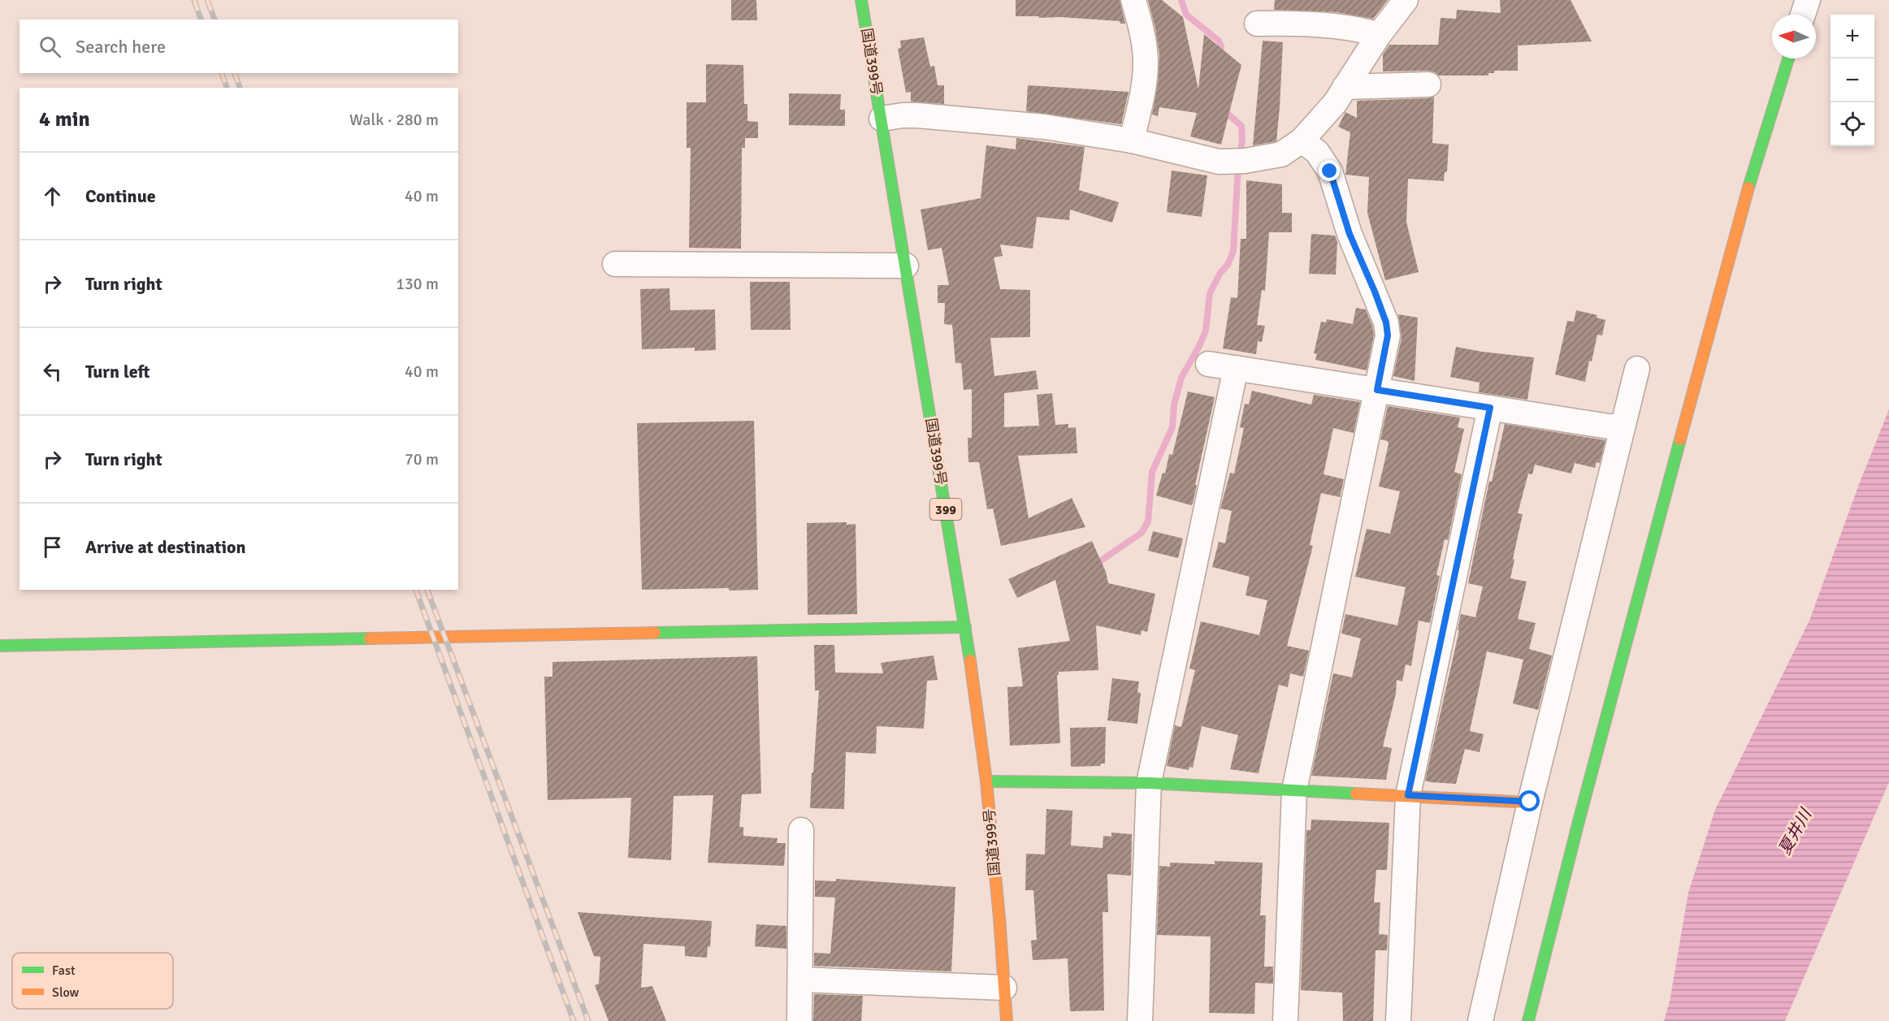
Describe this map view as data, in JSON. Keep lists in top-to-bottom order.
{
  "streets": {
    "main road": ["国道399号", "399"]
  },
  "water": ["夏井川"],
  "legend": ["Fast", "Slow"],
  "north": "left",
  "page": {
    "map_buttons": ["+", "−"],
    "search": "Search here",
    "heading": ["4 min", "Walk · 280 m"],
    "list": [
      ["Continue", "40 m"],
      ["Turn right", "130 m"],
      ["Turn left", "40 m"],
      ["Turn right", "70 m"],
      "Arrive at destination"
    ]
  }
}
